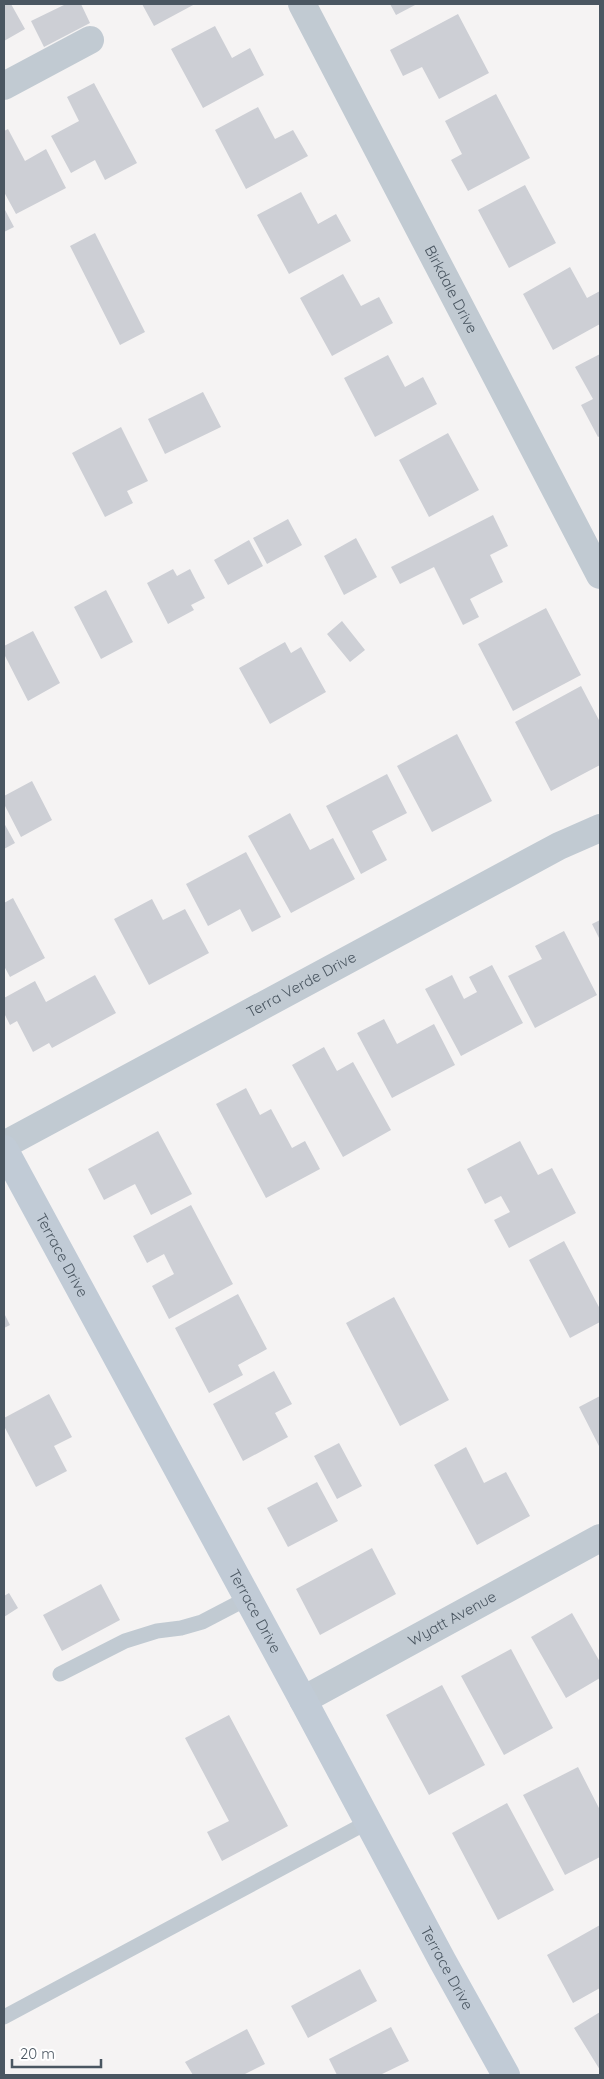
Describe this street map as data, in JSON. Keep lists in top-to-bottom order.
{
  "streets": {
    "street": [
      "Birkdale Drive",
      "Terra Verde Drive",
      "Terrace Drive",
      "Wyatt Avenue"
    ]
  },
  "crossings": [
    ["Terrace Drive", "Wyatt Avenue"]
  ],
  "scale_bar": "20 m"
}
